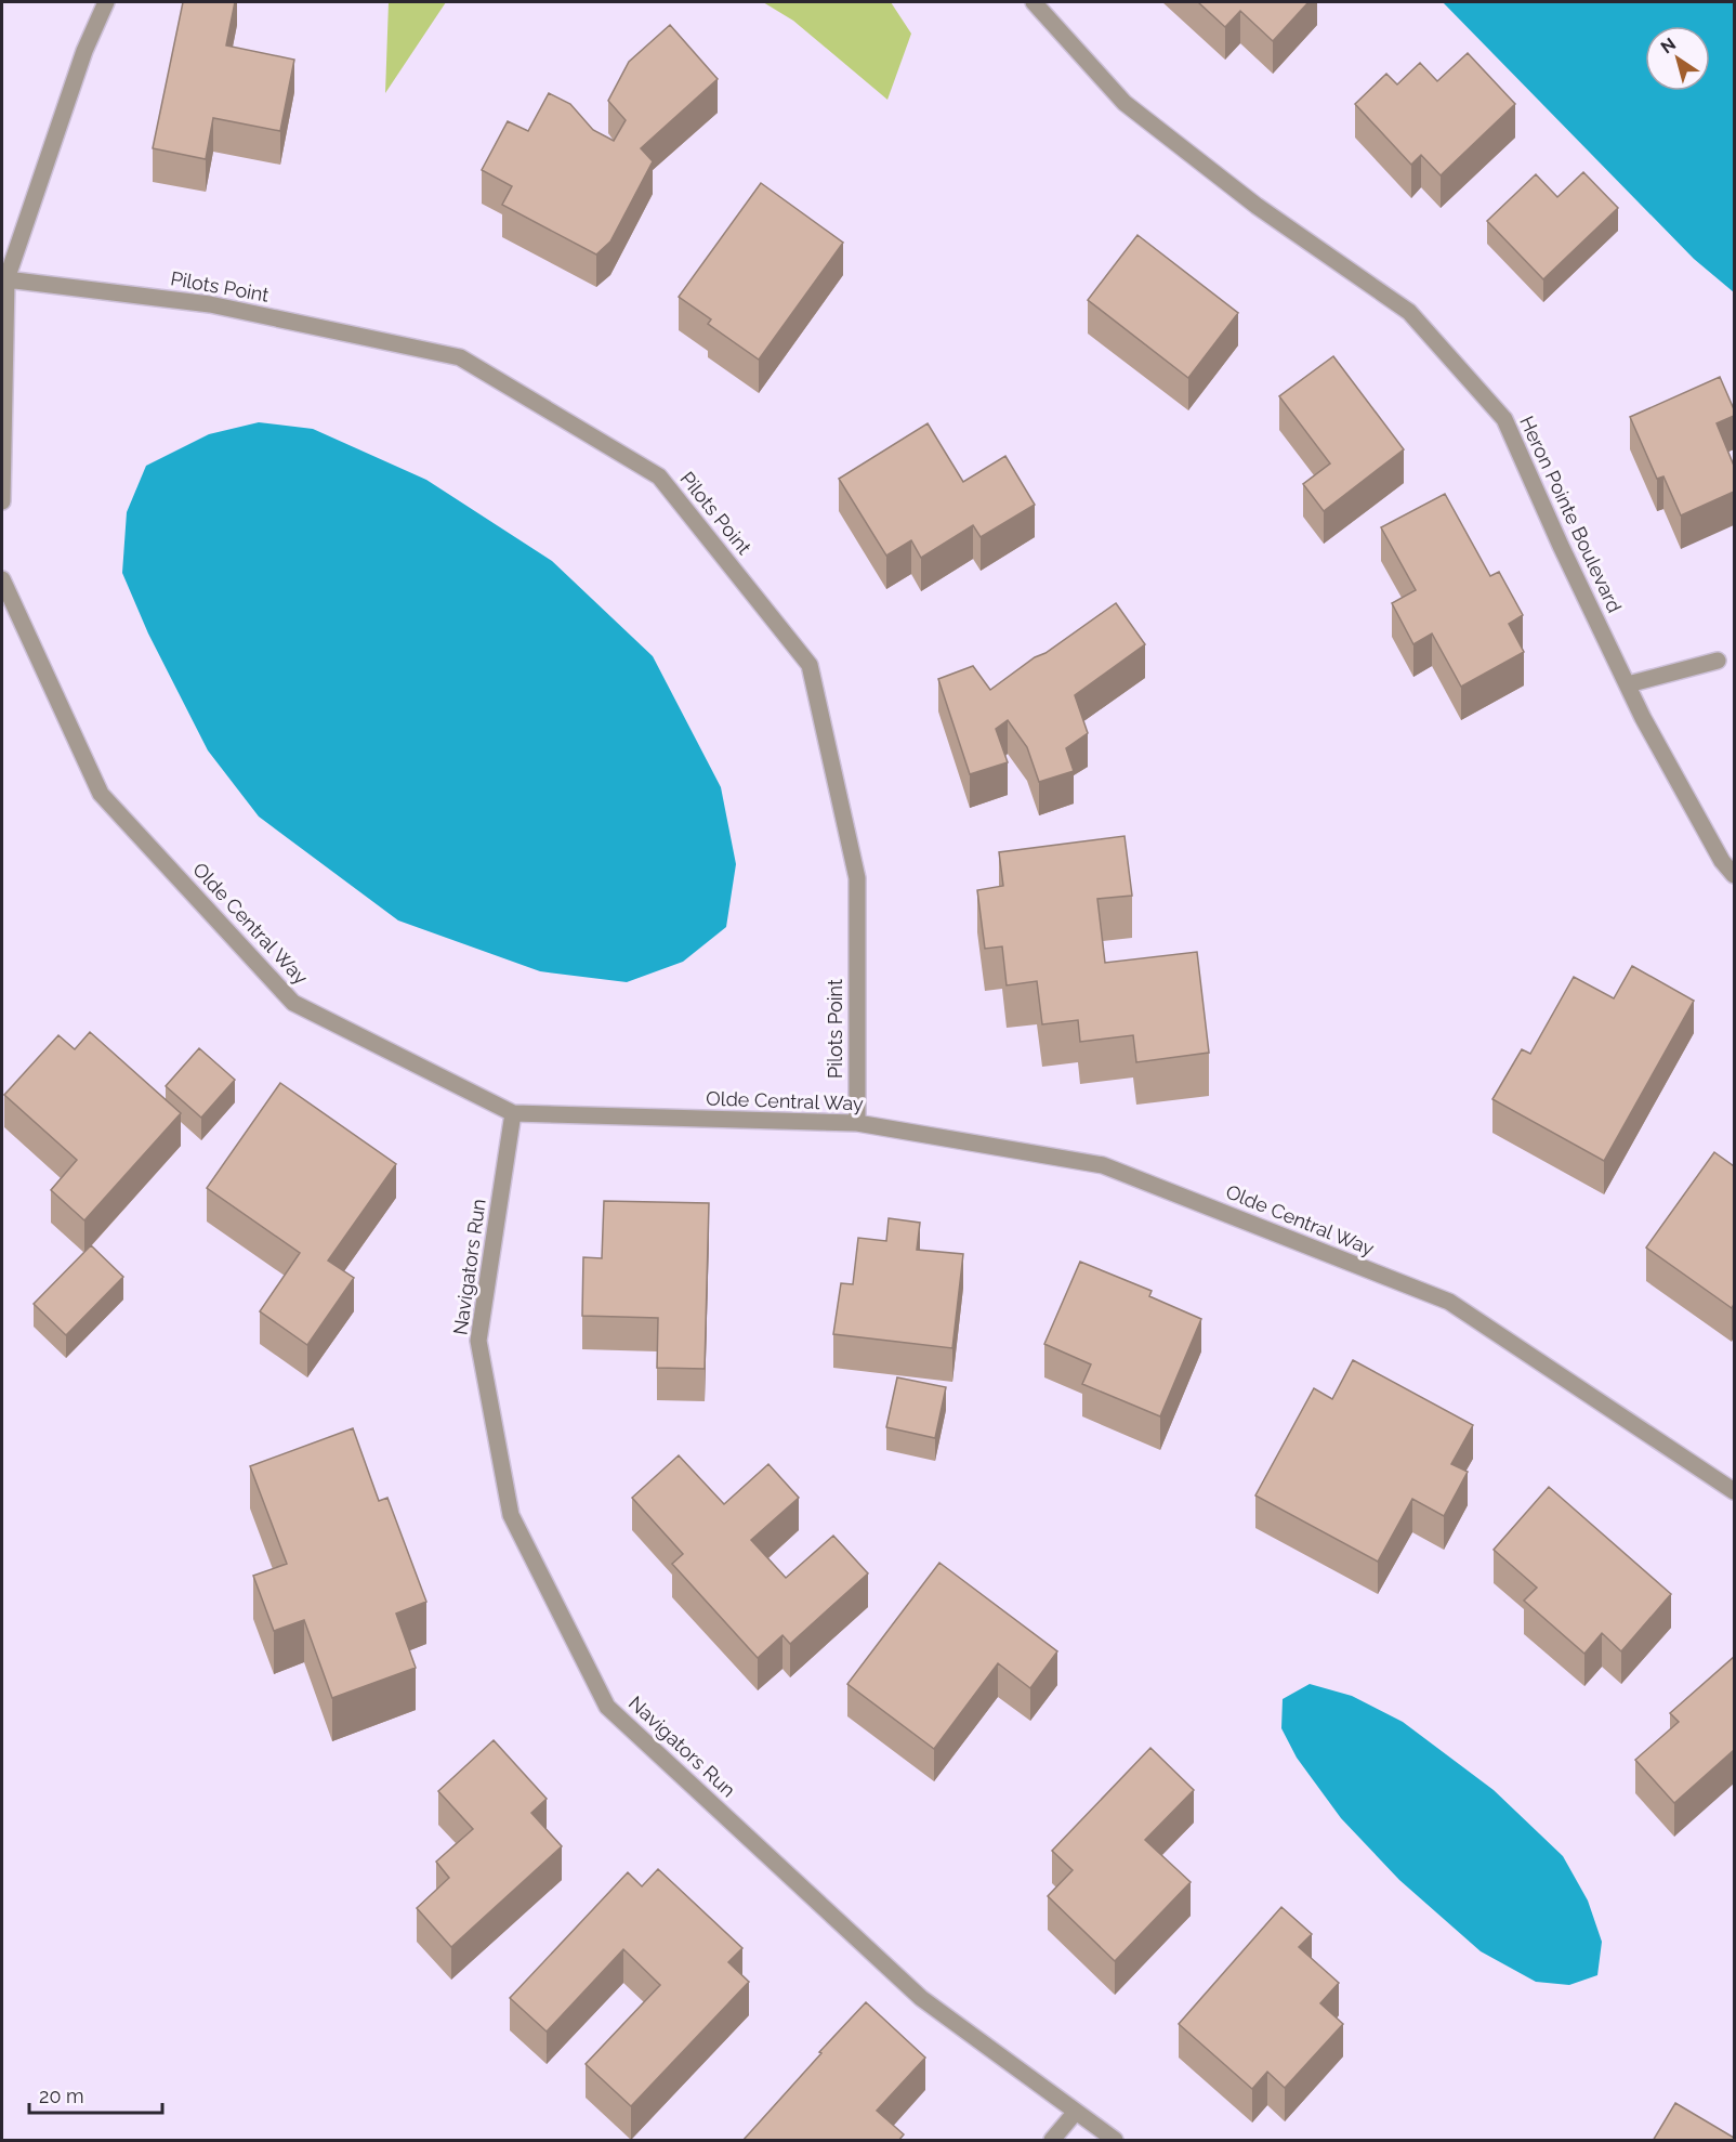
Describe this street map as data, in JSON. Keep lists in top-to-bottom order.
{
  "streets": {
    "street": [
      "Pilots Point",
      "Heron Pointe Boulevard",
      "Olde Central Way",
      "Navigators Run"
    ]
  },
  "crossings": [
    ["Pilots Point", "Olde Central Way"],
    ["Olde Central Way", "Navigators Run"]
  ],
  "scale_bar": "20 m",
  "north": "top left"
}
